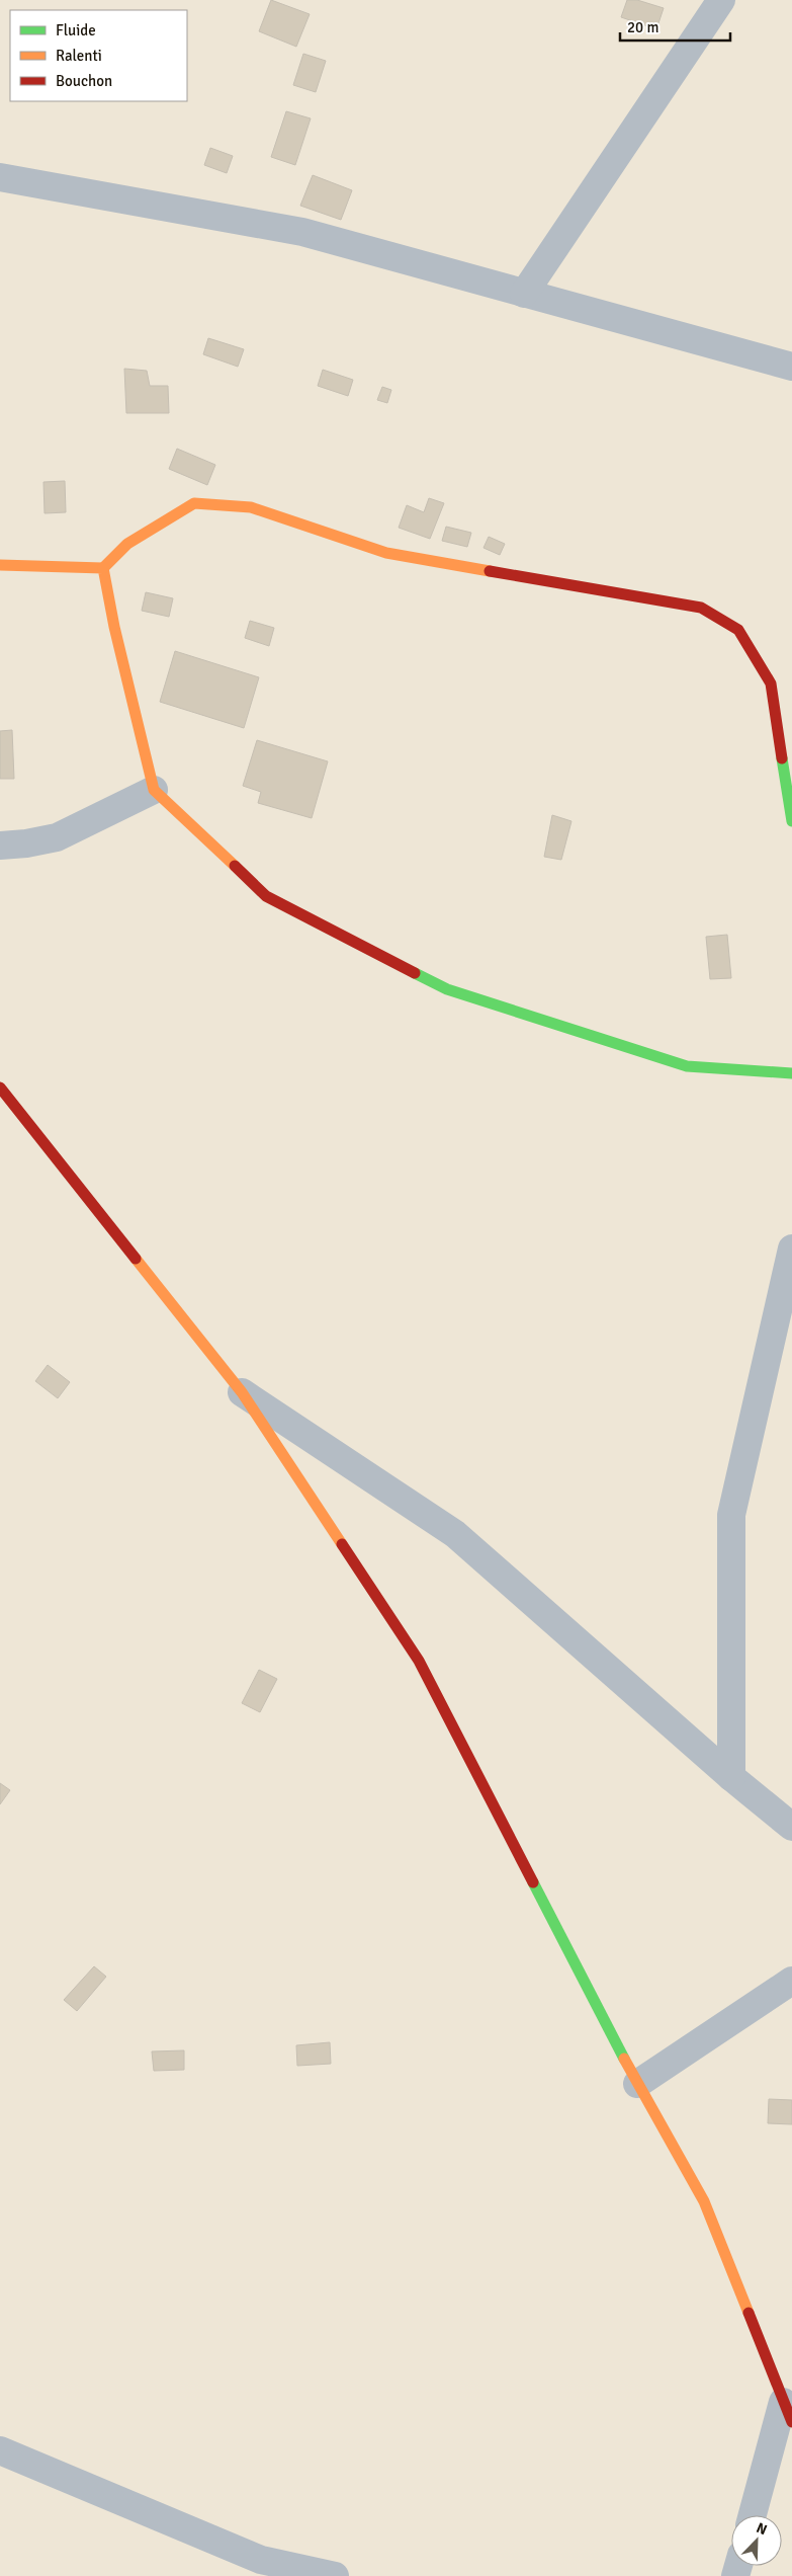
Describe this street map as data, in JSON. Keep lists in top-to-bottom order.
{
  "legend": ["Fluide", "Ralenti", "Bouchon"],
  "scale_bar": "20 m",
  "north": "top right"
}
